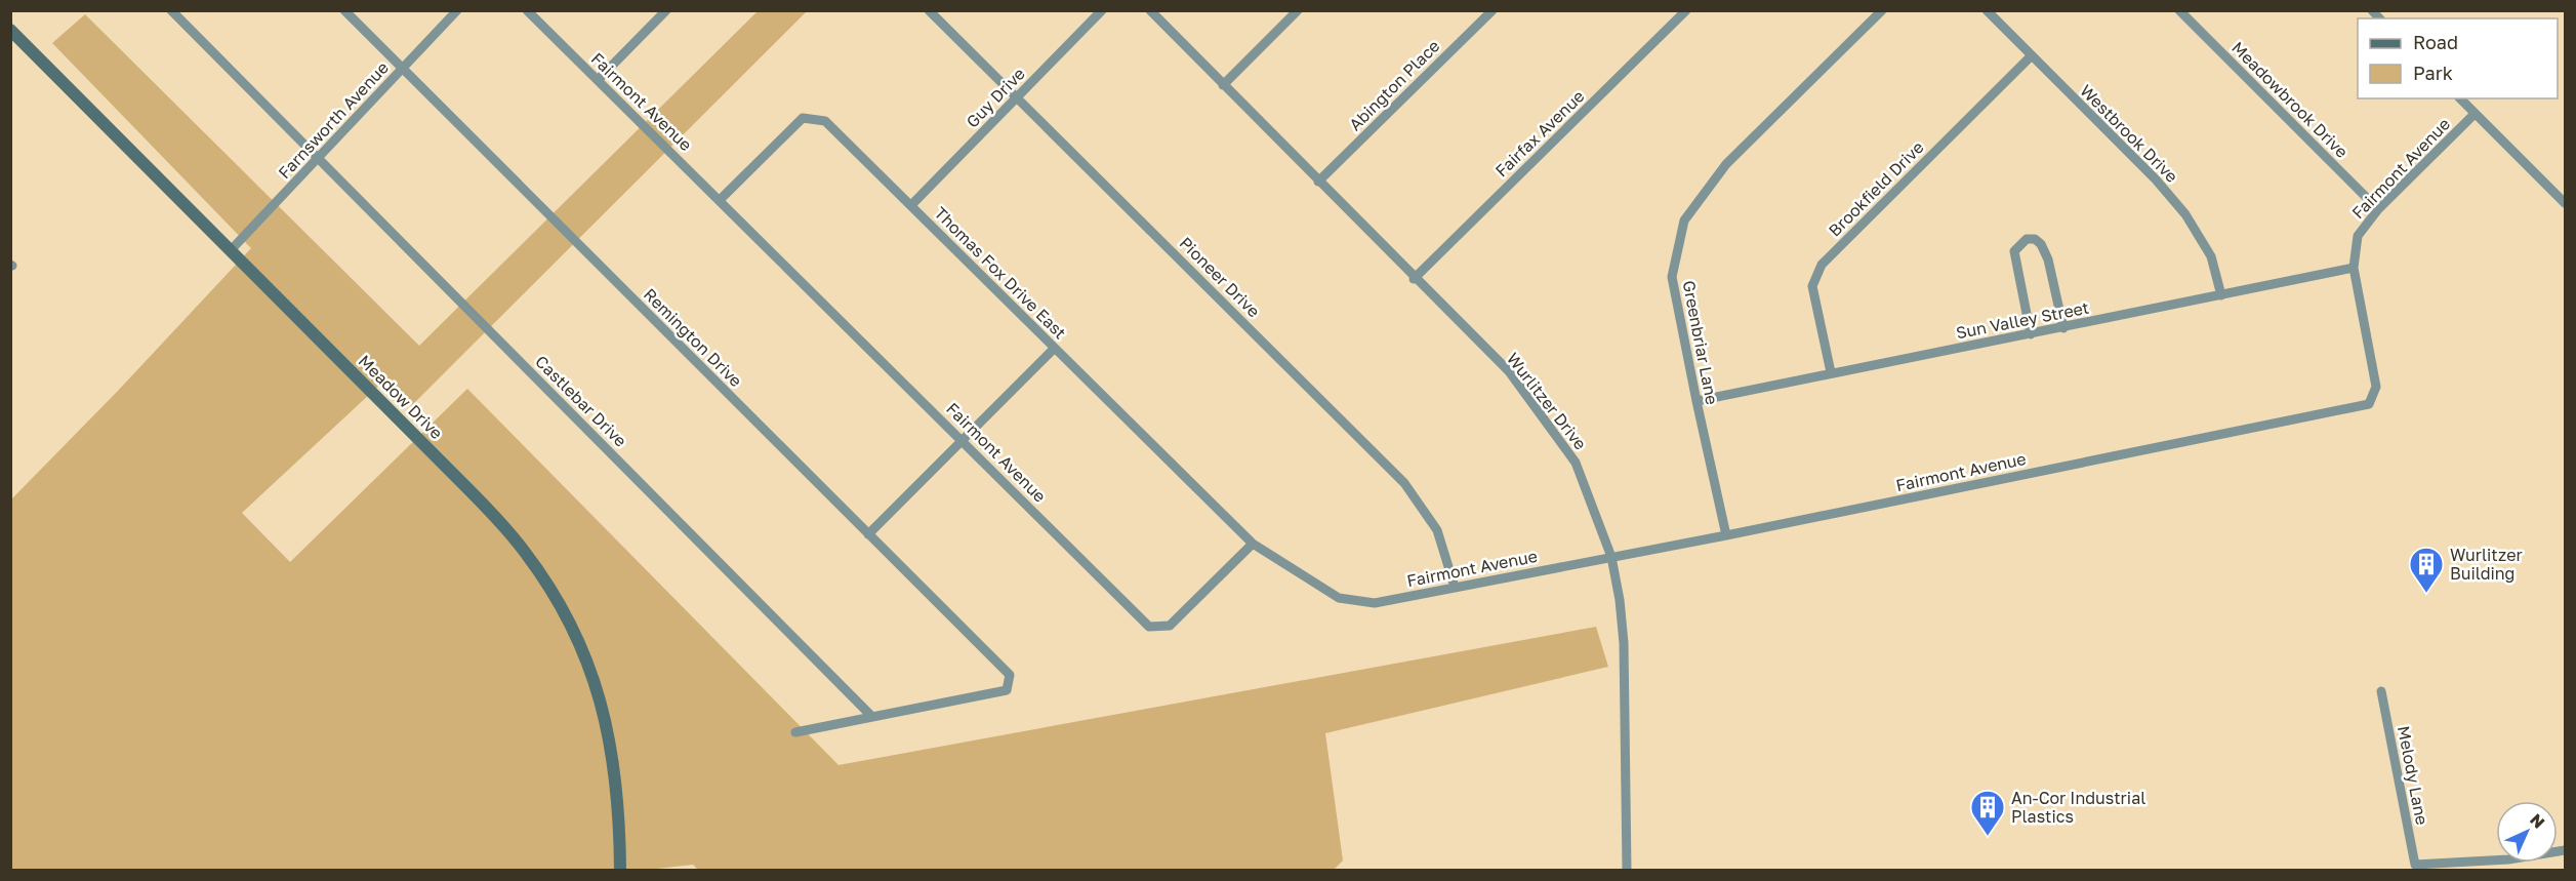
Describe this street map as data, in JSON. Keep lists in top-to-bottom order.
{
  "streets": {
    "street": [
      "Abington Place",
      "Guy Drive",
      "Meadowbrook Drive",
      "Fairmont Avenue",
      "Farnsworth Avenue",
      "Fairfax Avenue",
      "Westbrook Drive",
      "Brookfield Drive",
      "Thomas Fox Drive East",
      "Pioneer Drive",
      "Sun Valley Street",
      "Remington Drive",
      "Greenbriar Lane",
      "Meadow Drive",
      "Castlebar Drive",
      "Wurlitzer Drive",
      "Melody Lane"
    ]
  },
  "crossings": [
    ["Abington Place", "Wurlitzer Drive"],
    ["Guy Drive", "Thomas Fox Drive East"],
    ["Guy Drive", "Pioneer Drive"],
    ["Meadowbrook Drive", "Fairmont Avenue"],
    ["Fairmont Avenue", "Thomas Fox Drive East"],
    ["Fairmont Avenue", "Pioneer Drive"],
    ["Fairmont Avenue", "Sun Valley Street"],
    ["Fairmont Avenue", "Greenbriar Lane"],
    ["Fairmont Avenue", "Wurlitzer Drive"],
    ["Farnsworth Avenue", "Remington Drive"],
    ["Farnsworth Avenue", "Meadow Drive"],
    ["Farnsworth Avenue", "Castlebar Drive"],
    ["Fairfax Avenue", "Wurlitzer Drive"],
    ["Westbrook Drive", "Brookfield Drive"],
    ["Westbrook Drive", "Sun Valley Street"],
    ["Brookfield Drive", "Sun Valley Street"],
    ["Sun Valley Street", "Greenbriar Lane"],
    ["Remington Drive", "Castlebar Drive"]
  ],
  "places": {
    "building": ["Wurlitzer Building", "An-Cor Industrial Plastics"]
  },
  "legend": ["Road", "Park"],
  "north": "top right"
}
